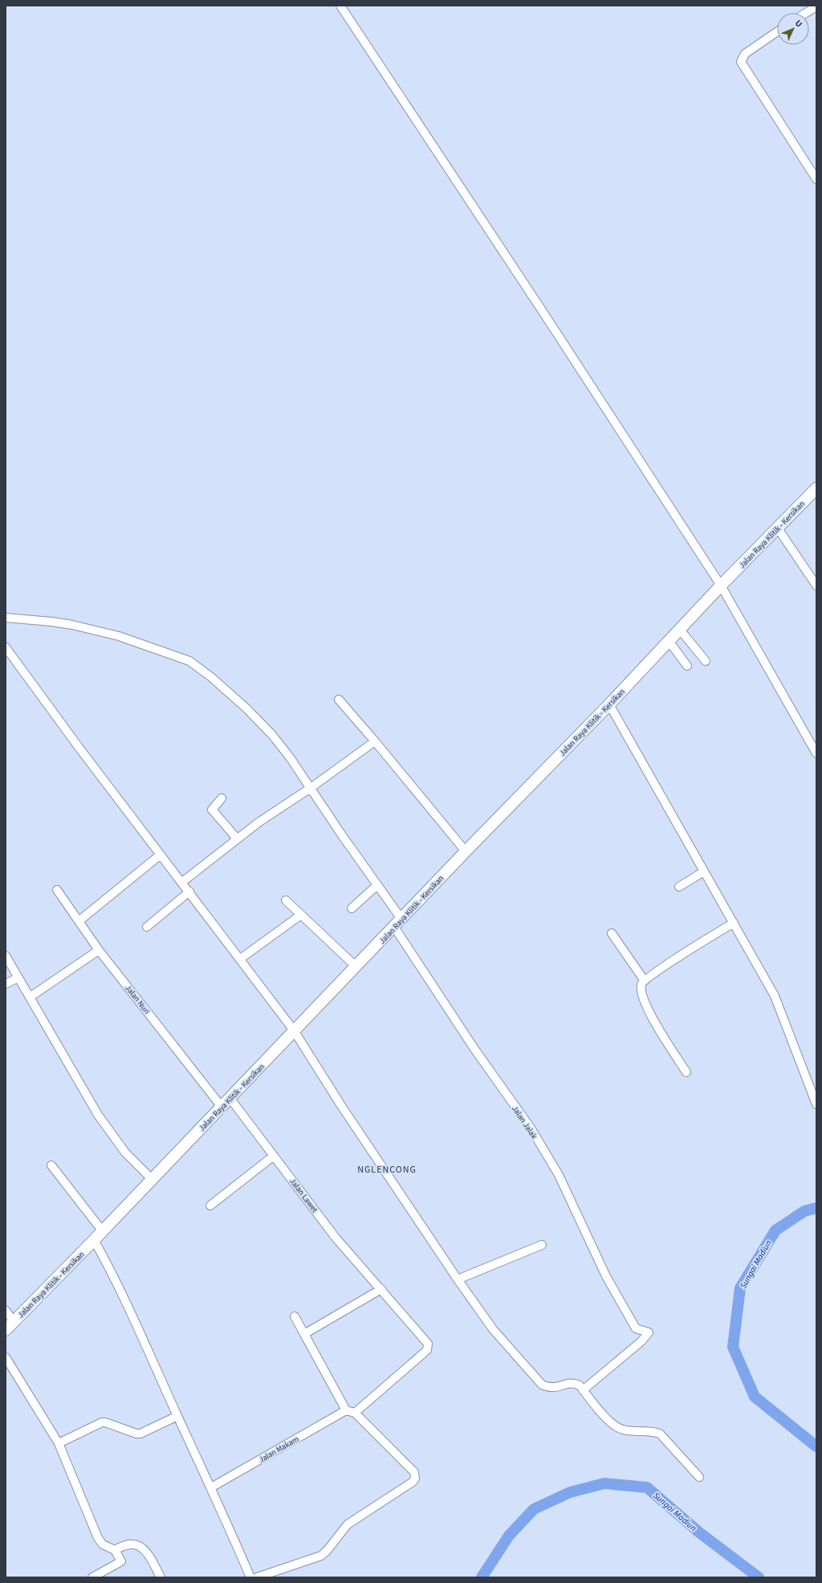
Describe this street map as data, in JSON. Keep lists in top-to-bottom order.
{
  "streets": {
    "street": [
      "Jalan Raya Klitik - Kersikan",
      "Jalan Nuri",
      "Jalan Jalak",
      "Jalan Lawet",
      "Jalan Makam"
    ]
  },
  "crossings": [
    ["Jalan Raya Klitik - Kersikan", "Jalan Nuri"],
    ["Jalan Raya Klitik - Kersikan", "Jalan Jalak"],
    ["Jalan Raya Klitik - Kersikan", "Jalan Lawet"]
  ],
  "districts": ["NGLENCONG"],
  "water": ["Sungai Madiun"],
  "north": "top right"
}
